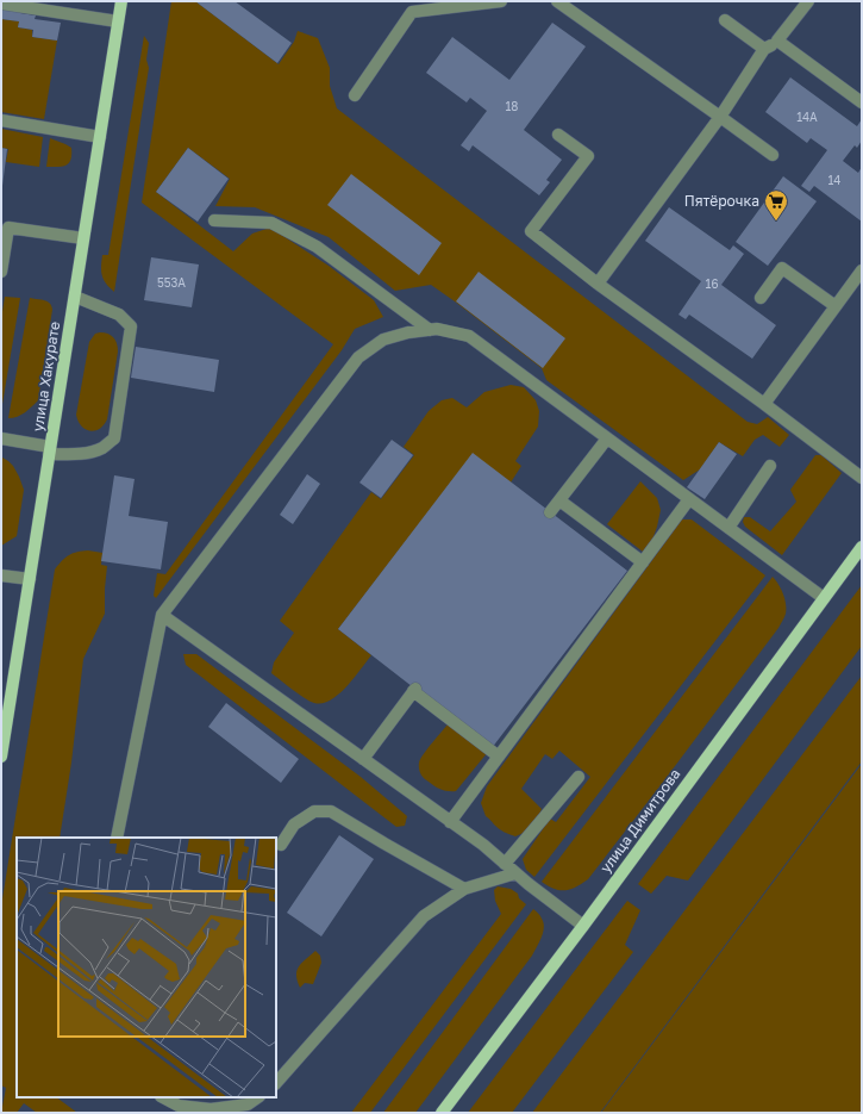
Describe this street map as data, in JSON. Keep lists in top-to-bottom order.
{
  "streets": {
    "main road": ["улица Хакурате", "улица Димитрова"]
  },
  "places": {
    "supermarket": ["Пятёрочка"]
  },
  "house_numbers": [
    "18",
    "14А",
    "14",
    "553А",
    "16"
  ]
}
